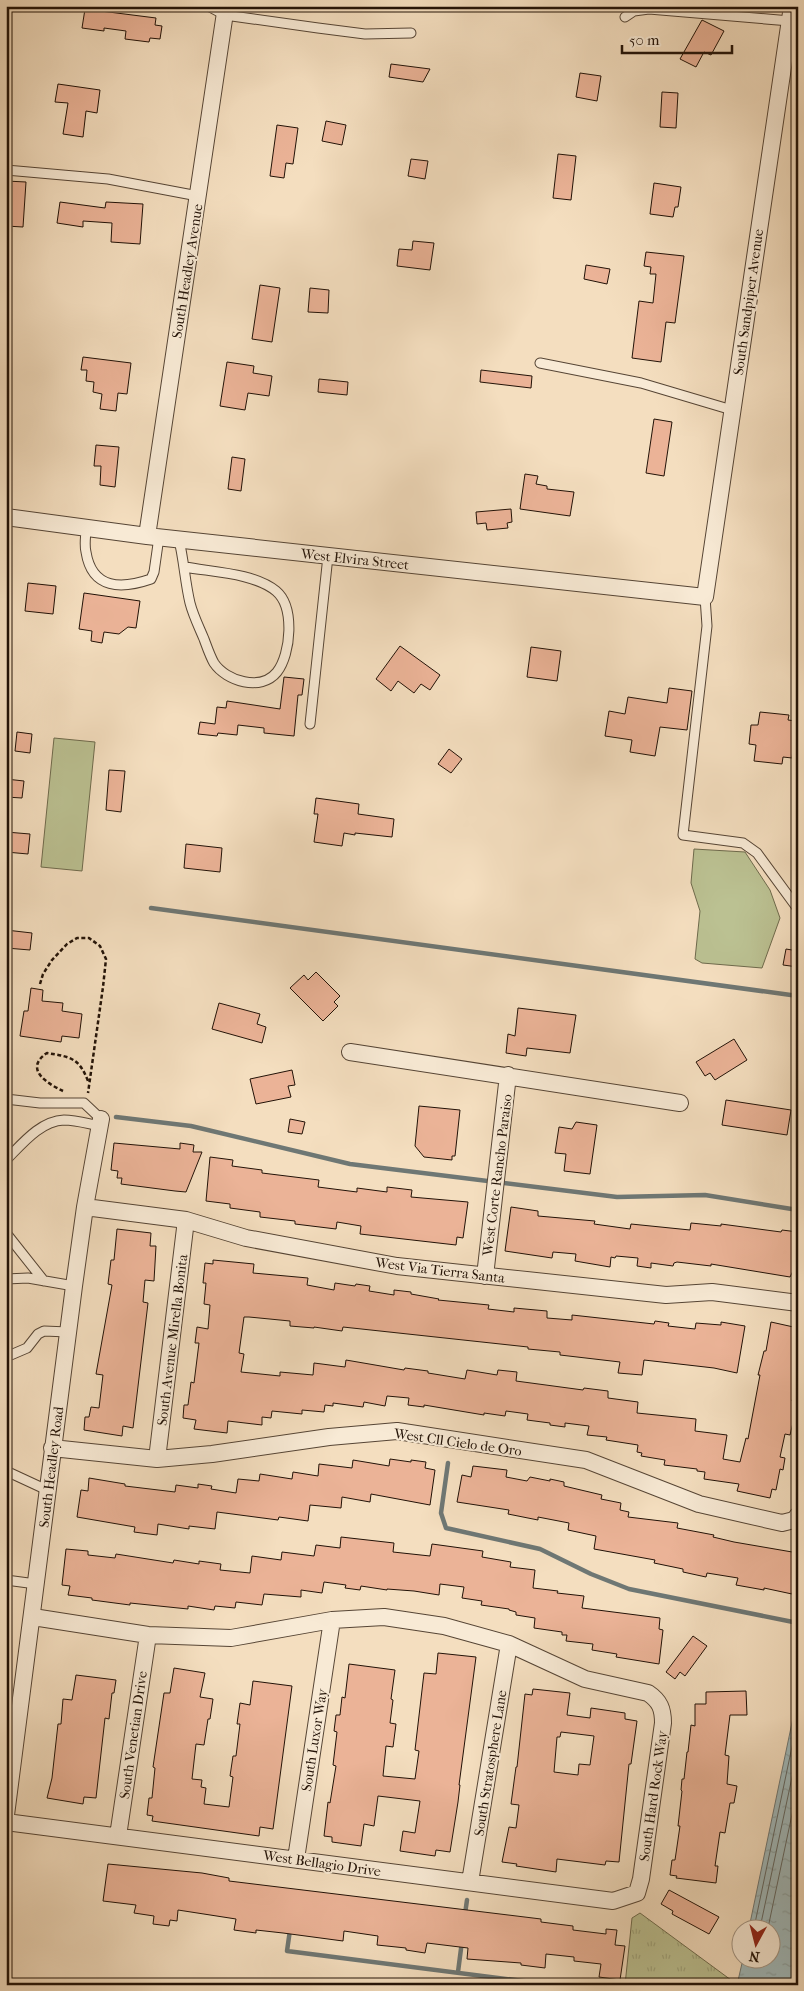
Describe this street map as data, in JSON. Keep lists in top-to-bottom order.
{
  "streets": {
    "street": [
      "South Headley Avenue",
      "South Sandpiper Avenue",
      "West Elvira Street",
      "West Corte Rancho Paraiso",
      "West Via Tierra Santa",
      "South Avenue Mirella Bonita",
      "West Cll Cielo de Oro",
      "South Headley Road",
      "South Venetian Drive",
      "South Luxor Way",
      "South Stratosphere Lane",
      "South Hard Rock Way",
      "West Bellagio Drive"
    ]
  },
  "crossings": [
    ["South Headley Avenue", "West Elvira Street"],
    ["South Sandpiper Avenue", "West Elvira Street"],
    ["West Corte Rancho Paraiso", "West Via Tierra Santa"],
    ["West Via Tierra Santa", "South Avenue Mirella Bonita"],
    ["West Via Tierra Santa", "South Headley Road"],
    ["South Avenue Mirella Bonita", "West Cll Cielo de Oro"],
    ["West Cll Cielo de Oro", "South Headley Road"],
    ["South Venetian Drive", "West Bellagio Drive"],
    ["South Luxor Way", "West Bellagio Drive"],
    ["South Stratosphere Lane", "South Hard Rock Way"],
    ["South Stratosphere Lane", "West Bellagio Drive"],
    ["South Hard Rock Way", "West Bellagio Drive"]
  ],
  "scale_bar": "50 m",
  "north": "bottom"
}
